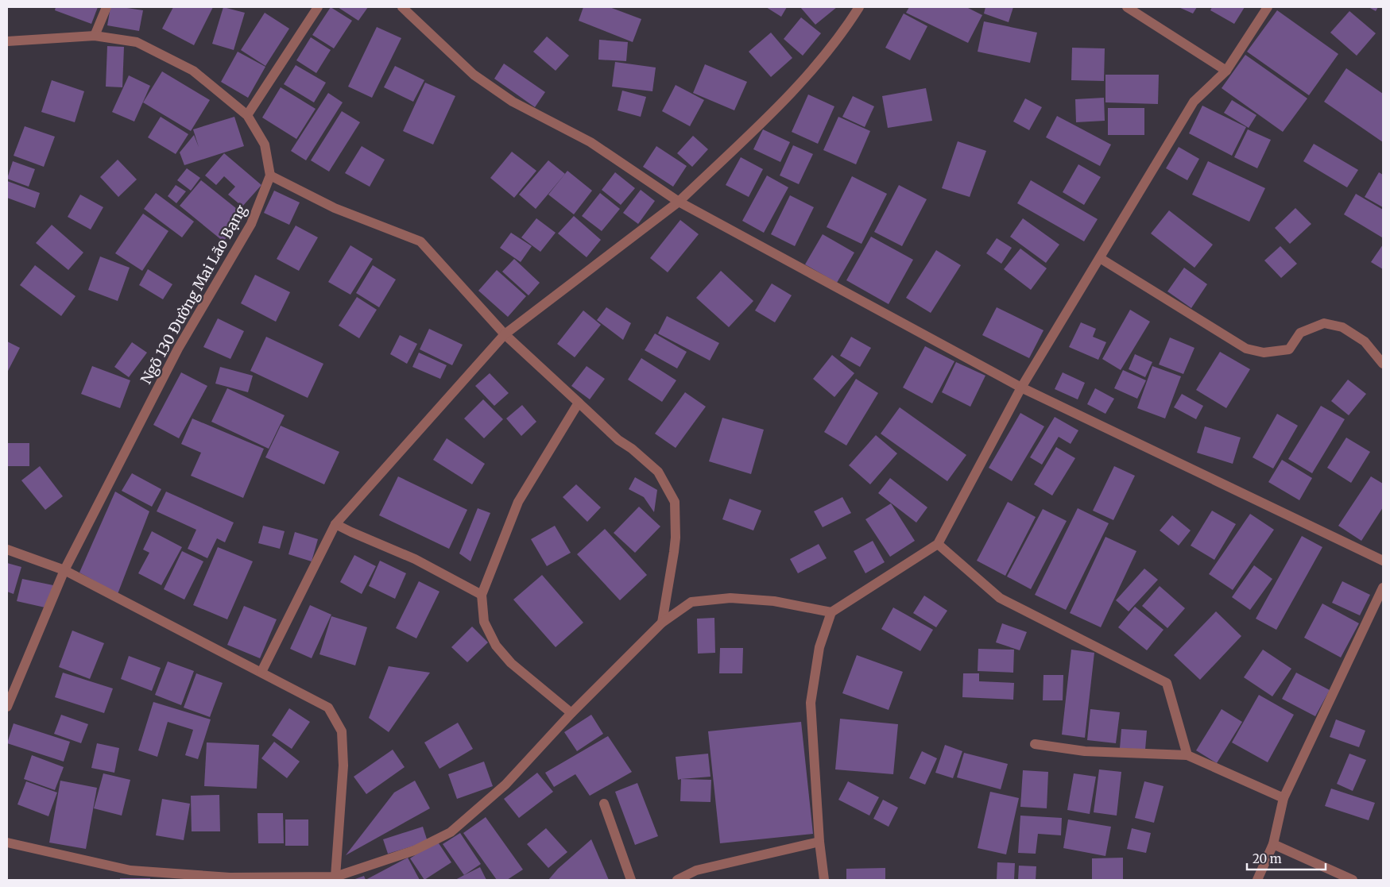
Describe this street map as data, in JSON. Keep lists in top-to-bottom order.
{
  "streets": {
    "street": ["Ngõ 130 Đường Mai Lão Bạng"]
  },
  "scale_bar": "20 m"
}
